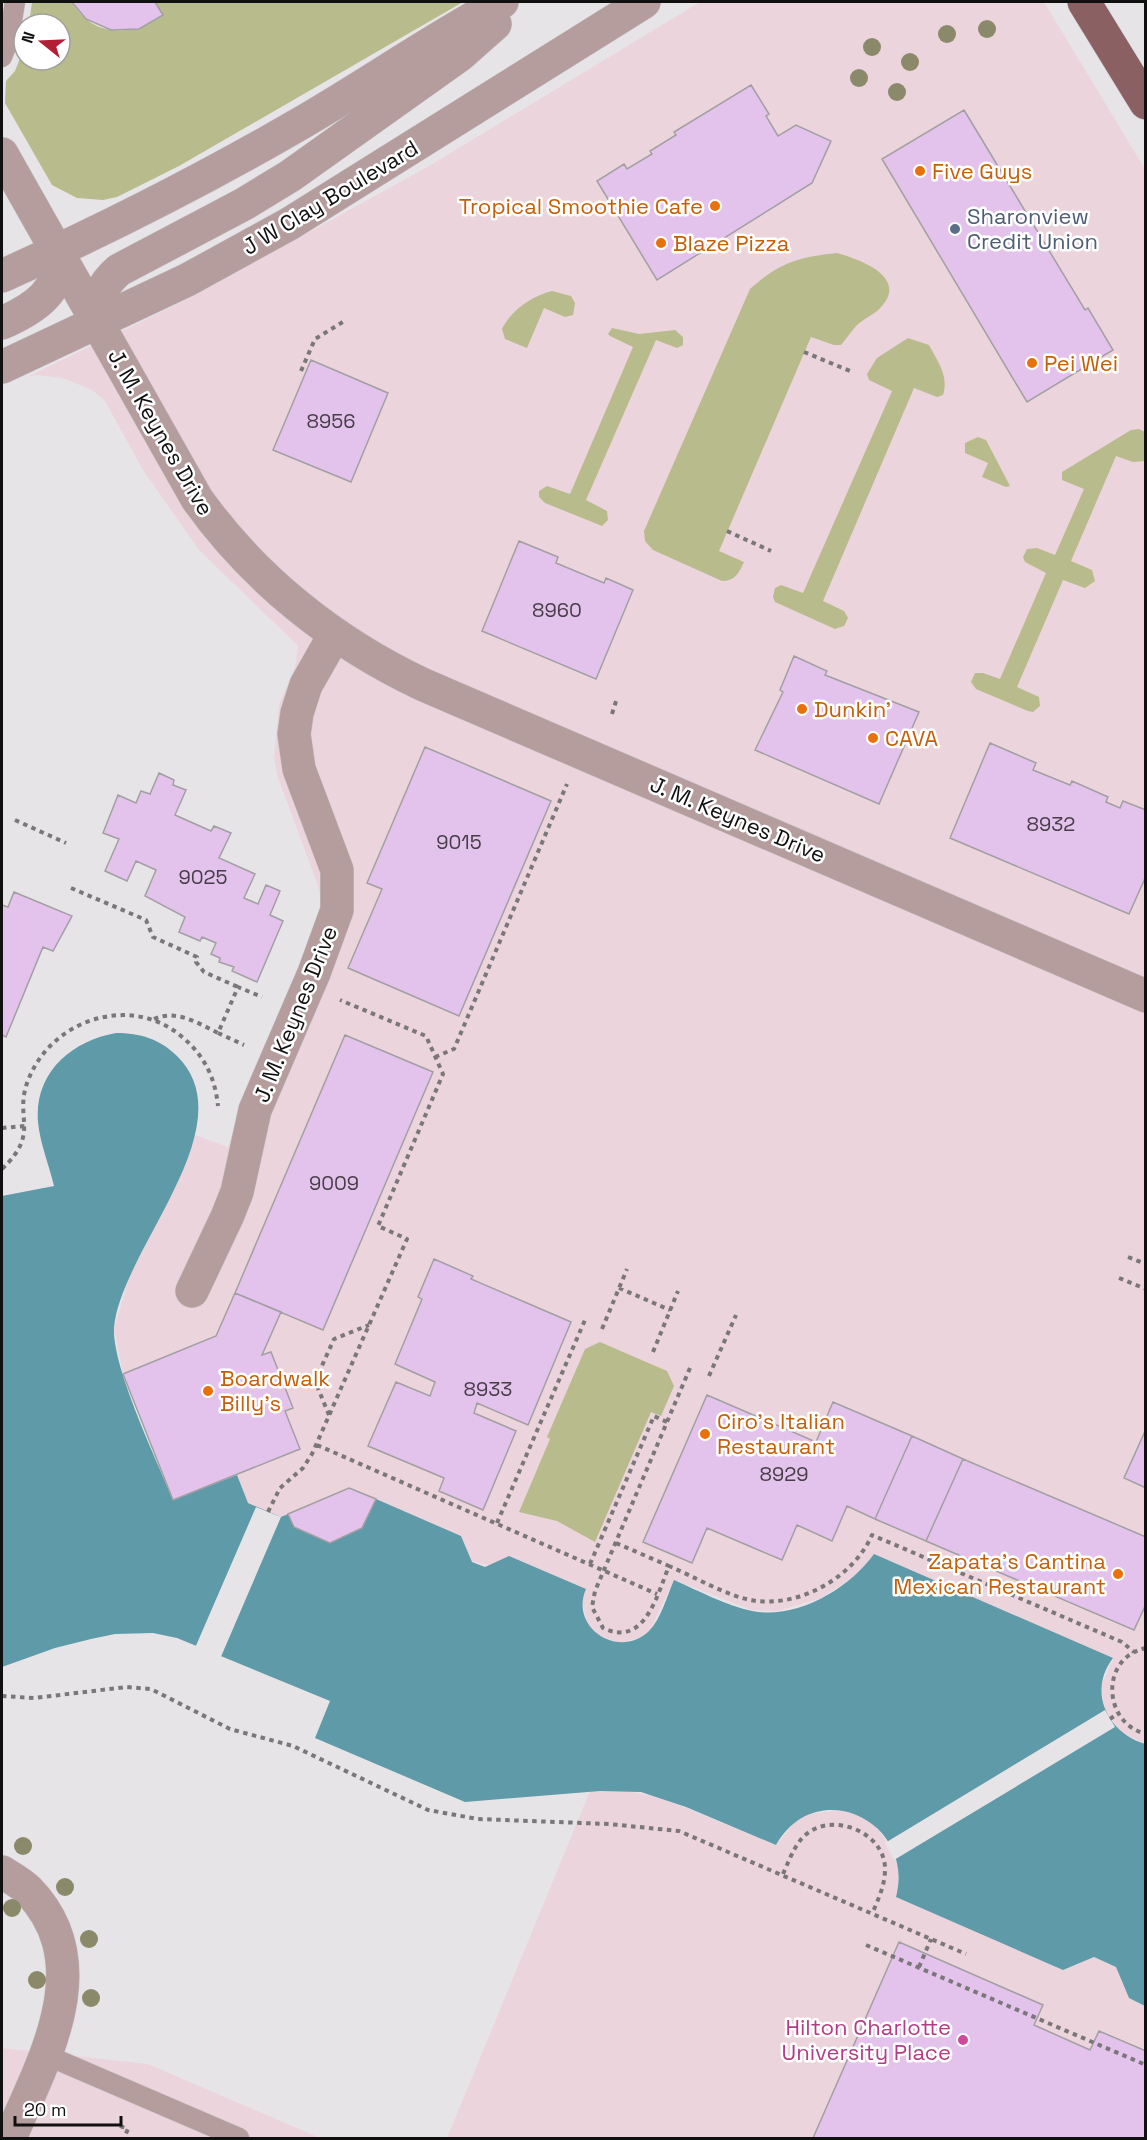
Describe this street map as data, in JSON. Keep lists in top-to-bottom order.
{
  "streets": {
    "street": ["J W Clay Boulevard", "J. M. Keynes Drive"]
  },
  "crossings": [
    ["J W Clay Boulevard", "J. M. Keynes Drive"]
  ],
  "places": [
    "Five Guys",
    "Tropical Smoothie Cafe",
    "Sharonview Credit Union",
    "Blaze Pizza",
    "Pei Wei",
    "Dunkin'",
    "CAVA",
    "Boardwalk Billy's",
    "Ciro's Italian Restaurant",
    "Zapata's Cantina Mexican Restaurant",
    "Hilton Charlotte University Place"
  ],
  "house_numbers": [
    "8956",
    "8960",
    "8932",
    "9015",
    "9025",
    "9009",
    "8933",
    "8929"
  ],
  "scale_bar": "20 m",
  "north": "left"
}
